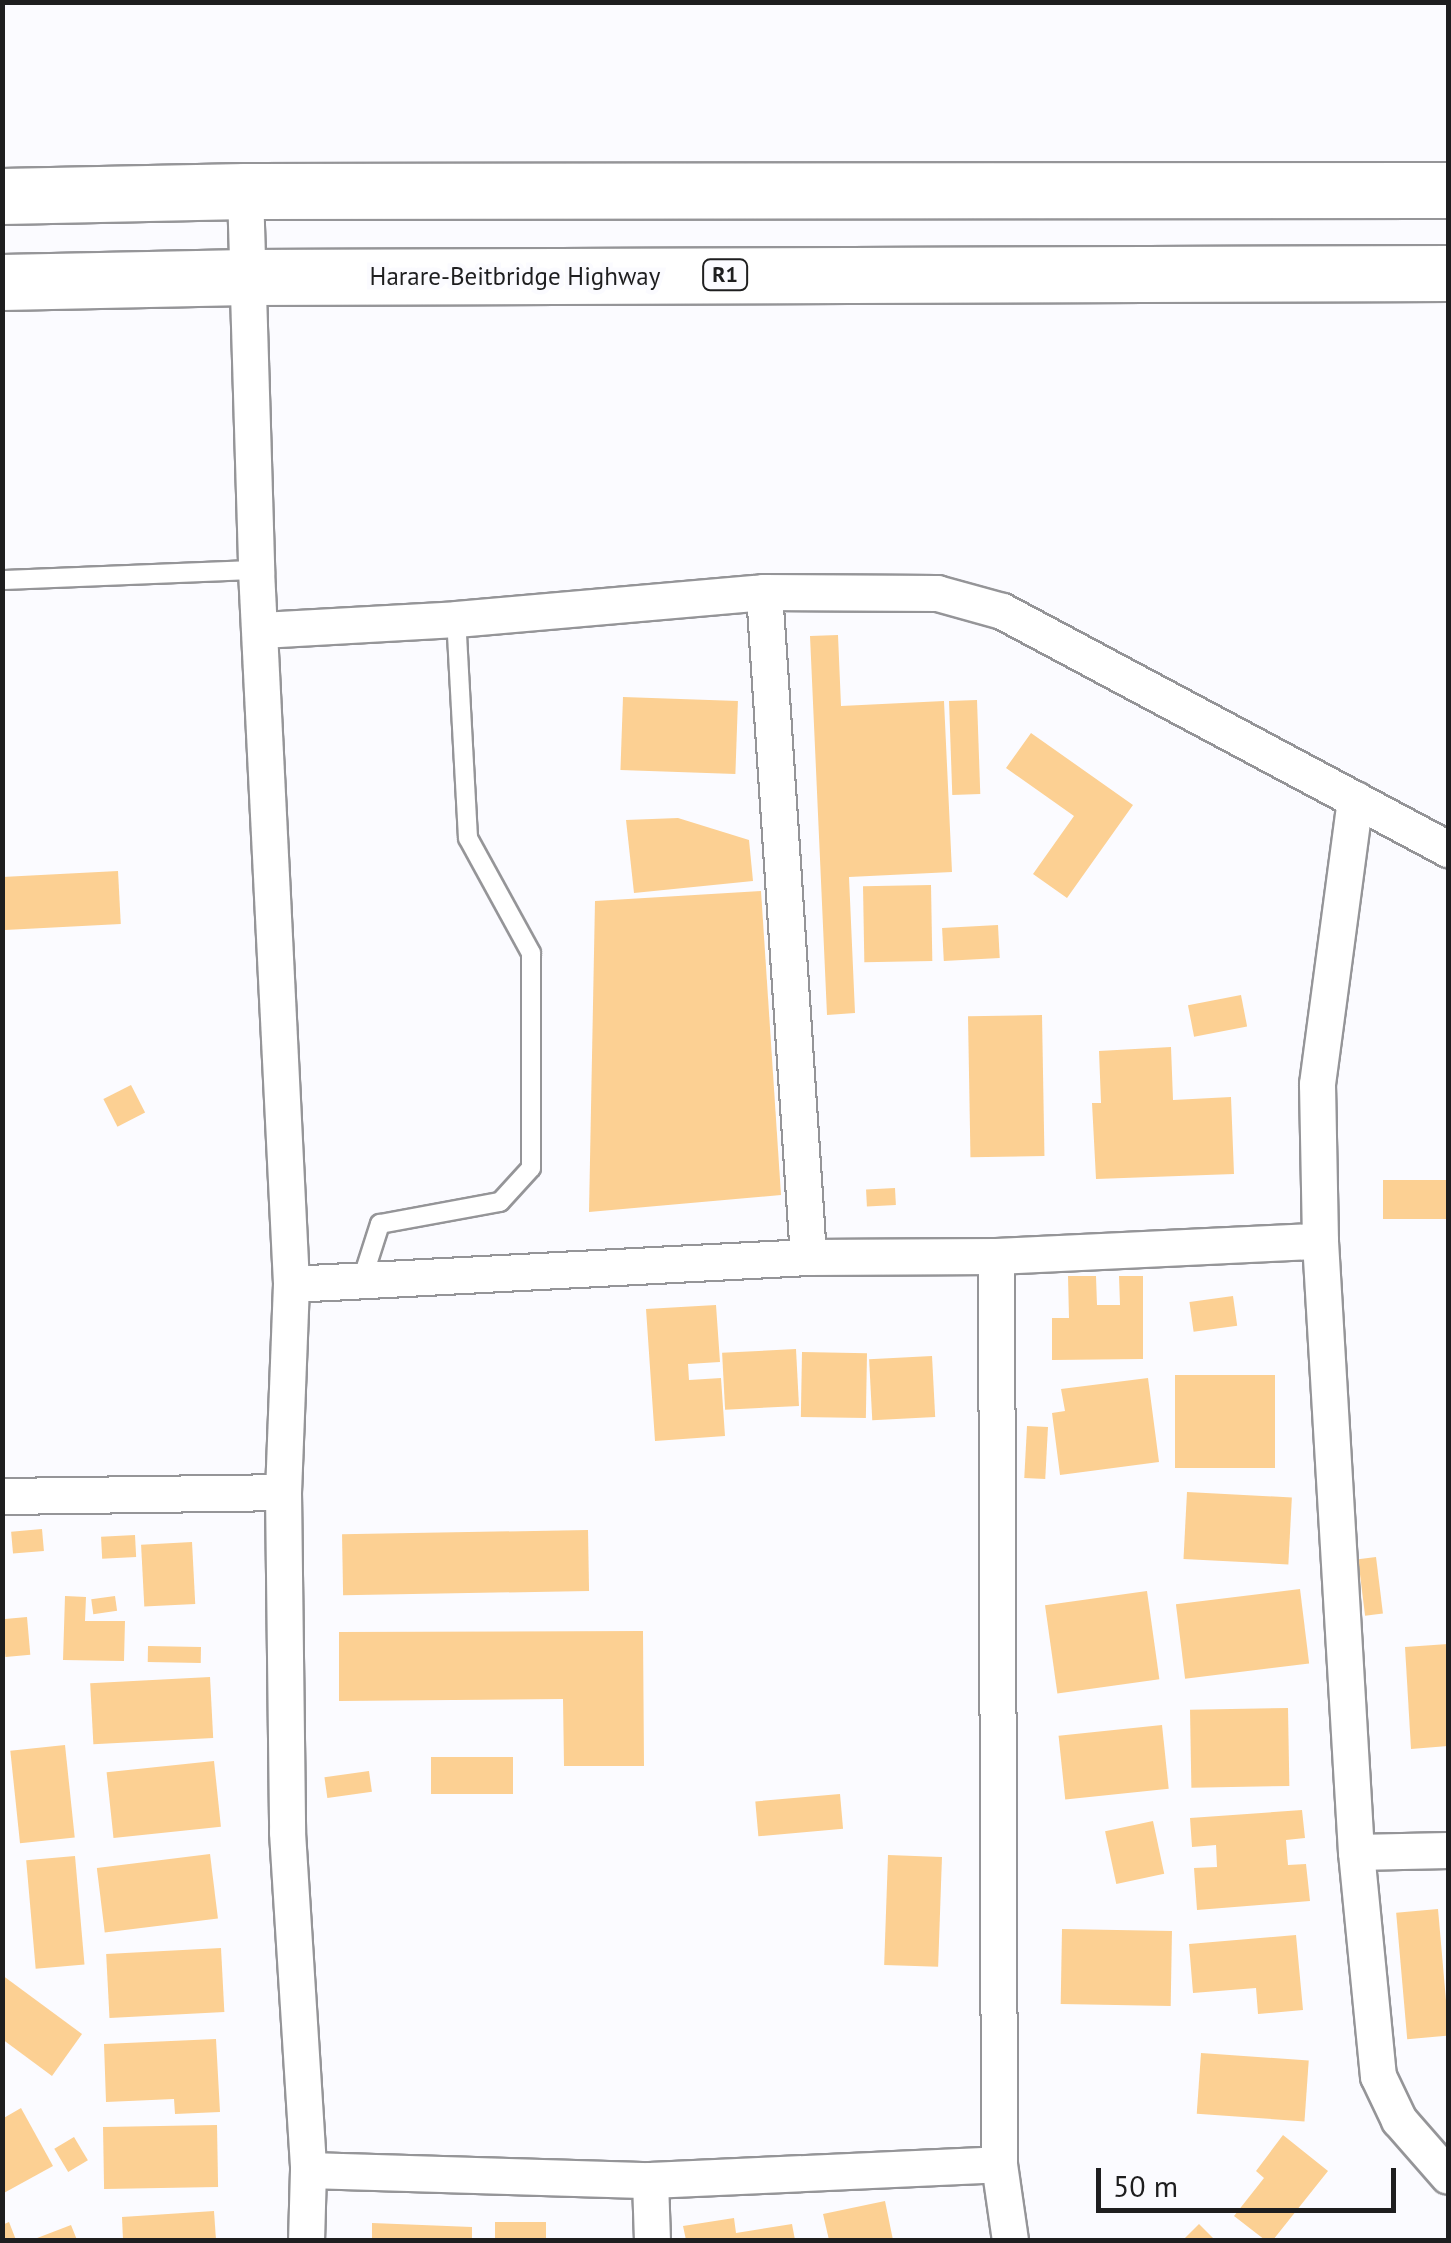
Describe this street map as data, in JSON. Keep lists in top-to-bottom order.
{
  "streets": {
    "highway": ["R1", "Harare-Beitbridge Highway"]
  },
  "scale_bar": "50 m"
}
